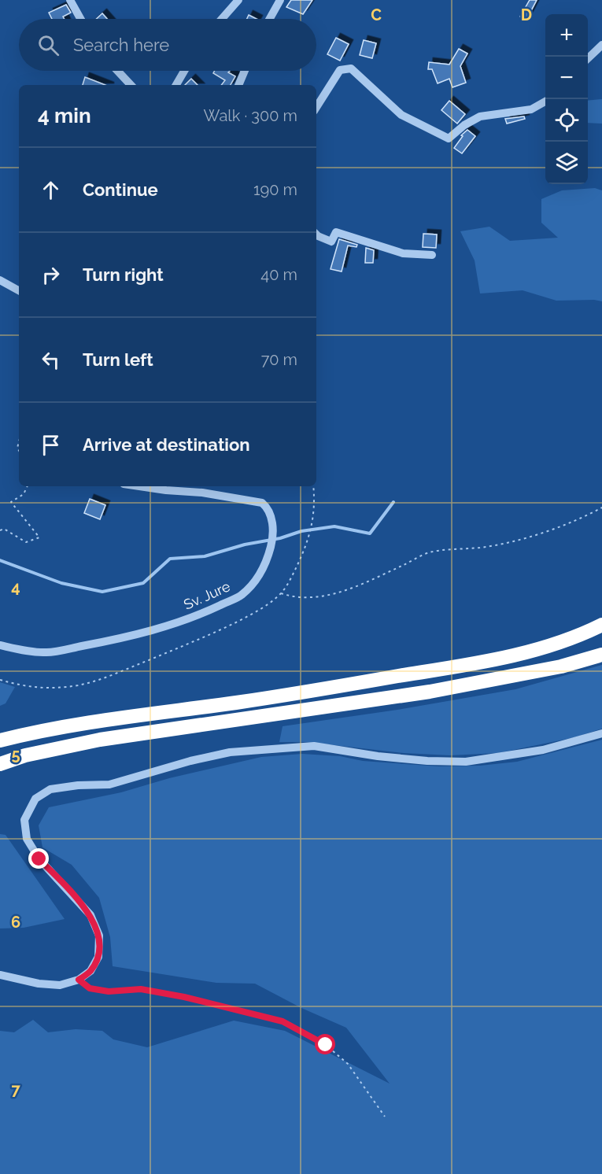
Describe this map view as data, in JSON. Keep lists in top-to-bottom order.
{
  "streets": {
    "street": ["Sv. Jure"]
  },
  "page": {
    "map_buttons": ["+", "−"],
    "search": "Search here",
    "heading": ["4 min", "Walk · 300 m"],
    "list": [
      ["Continue", "190 m"],
      ["Turn right", "40 m"],
      ["Turn left", "70 m"],
      "Arrive at destination"
    ]
  },
  "grid": {
    "columns": ["C", "D"],
    "rows": [
      "4",
      "5",
      "6",
      "7"
    ]
  }
}
